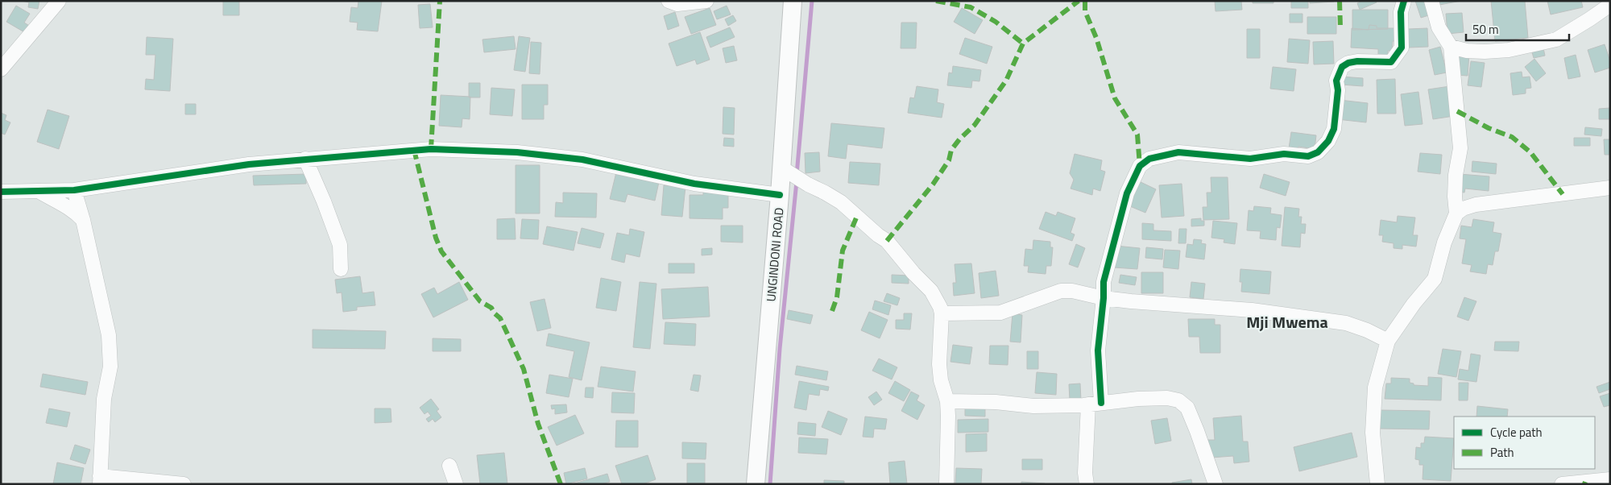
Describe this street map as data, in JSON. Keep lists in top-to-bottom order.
{
  "streets": {
    "main road": ["UNGINDONI ROAD"]
  },
  "districts": ["Mji Mwema"],
  "legend": ["Cycle path", "Path"],
  "scale_bar": "50 m"
}
